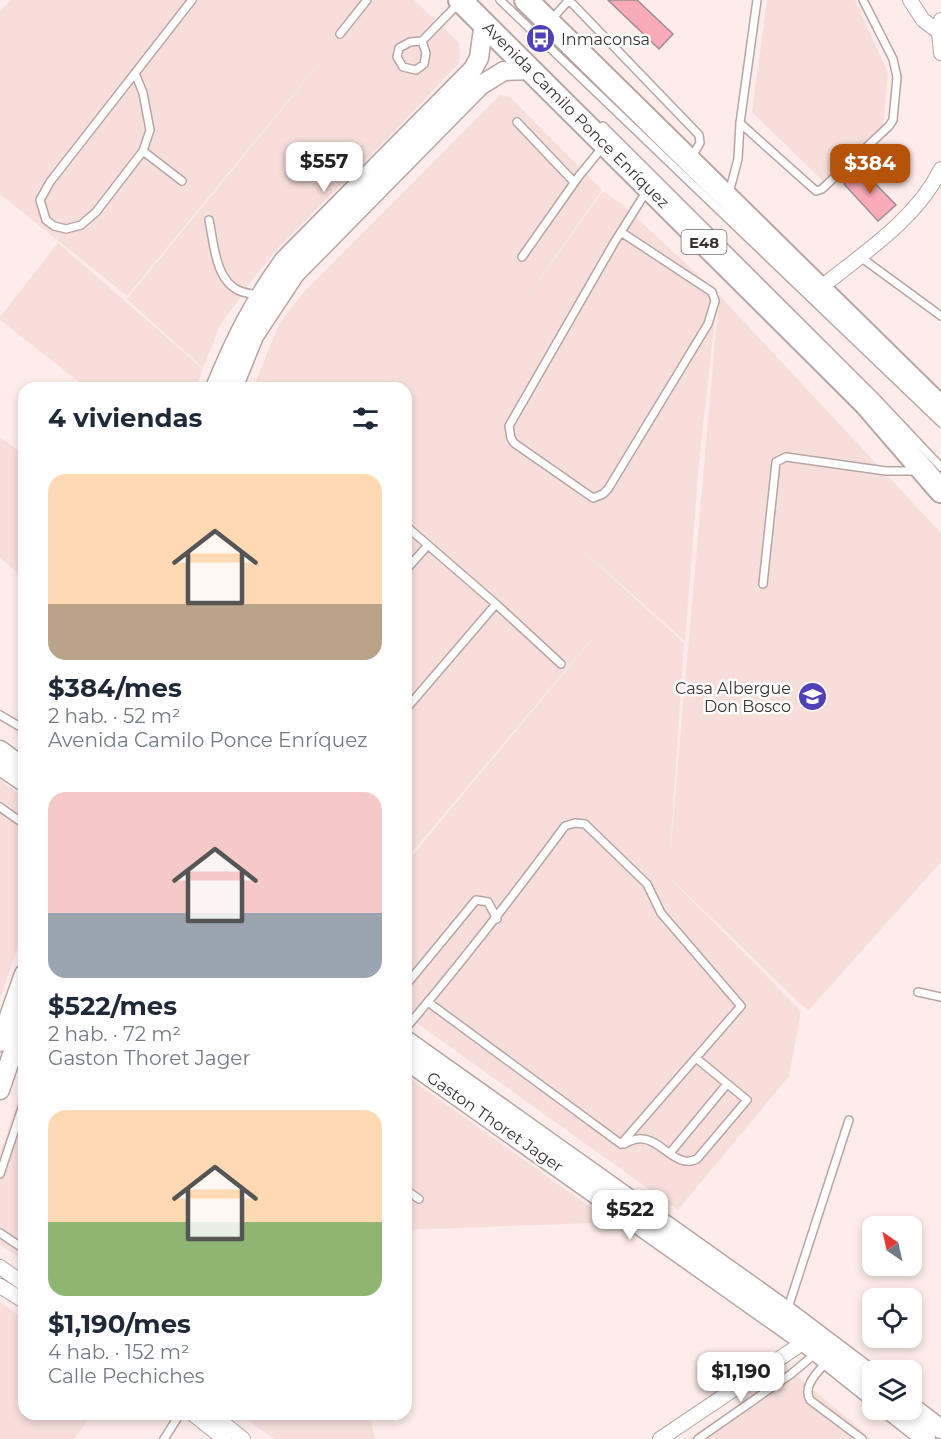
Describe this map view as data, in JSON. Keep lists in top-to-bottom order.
{
  "streets": {
    "main road": ["Avenida Camilo Ponce Enríquez", "E48"],
    "street": ["Gaston Thoret Jager"]
  },
  "places": {
    "bus stop": ["Inmaconsa"],
    "school or university": ["Casa Albergue Don Bosco"]
  },
  "north": "top left",
  "page": {
    "price": [
      "$557",
      "$384",
      "$522",
      "$1,190"
    ],
    "heading": "4 viviendas",
    "list": [
      {
        "name": "$384/mes",
        "note": "2 hab. · 52 m² · Avenida Camilo Ponce Enríquez"
      },
      {
        "name": "$522/mes",
        "note": "2 hab. · 72 m² · Gaston Thoret Jager"
      },
      {
        "name": "$1,190/mes",
        "note": "4 hab. · 152 m² · Calle Pechiches"
      }
    ]
  }
}
